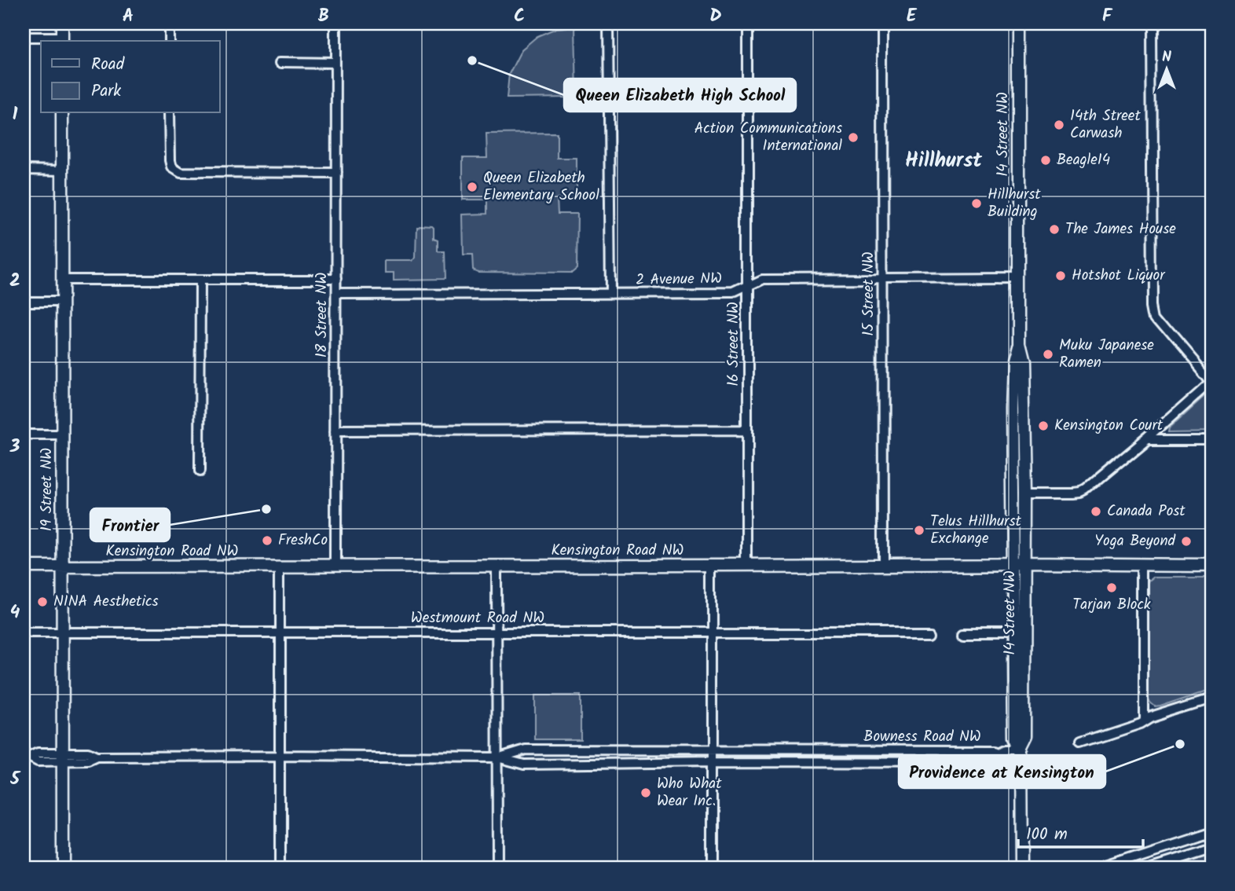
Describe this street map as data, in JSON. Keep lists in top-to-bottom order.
{
  "streets": {
    "street": [
      "14 Street NW",
      "2 Avenue NW",
      "15 Street NW",
      "18 Street NW",
      "16 Street NW",
      "19 Street NW",
      "Kensington Road NW",
      "Westmount Road NW",
      "Bowness Road NW"
    ]
  },
  "crossings": [
    ["14 Street NW", "2 Avenue NW"],
    ["14 Street NW", "Kensington Road NW"],
    ["2 Avenue NW", "15 Street NW"],
    ["2 Avenue NW", "18 Street NW"],
    ["2 Avenue NW", "16 Street NW"],
    ["15 Street NW", "Kensington Road NW"],
    ["18 Street NW", "Kensington Road NW"],
    ["16 Street NW", "Kensington Road NW"],
    ["19 Street NW", "Kensington Road NW"],
    ["19 Street NW", "Westmount Road NW"],
    ["19 Street NW", "Bowness Road NW"]
  ],
  "districts": ["Hillhurst"],
  "places": [
    "Queen Elizabeth High School",
    "14th Street Carwash",
    "Action Communications International",
    "Beagle14",
    "Queen Elizabeth Elementary School",
    "Hillhurst Building",
    "The James House",
    "Hotshot Liquor",
    "Muku Japanese Ramen",
    "Kensington Court",
    "Frontier",
    "Canada Post",
    "Telus Hillhurst Exchange",
    "FreshCo",
    "Yoga Beyond",
    "Tarjan Block",
    "NINA Aesthetics",
    "Providence at Kensington",
    "Who What Wear Inc."
  ],
  "legend": ["Road", "Park"],
  "scale_bar": "100 m",
  "north": "top",
  "grid": {
    "columns": [
      "A",
      "B",
      "C",
      "D",
      "E",
      "F"
    ],
    "rows": [
      "1",
      "2",
      "3",
      "4",
      "5"
    ]
  }
}
